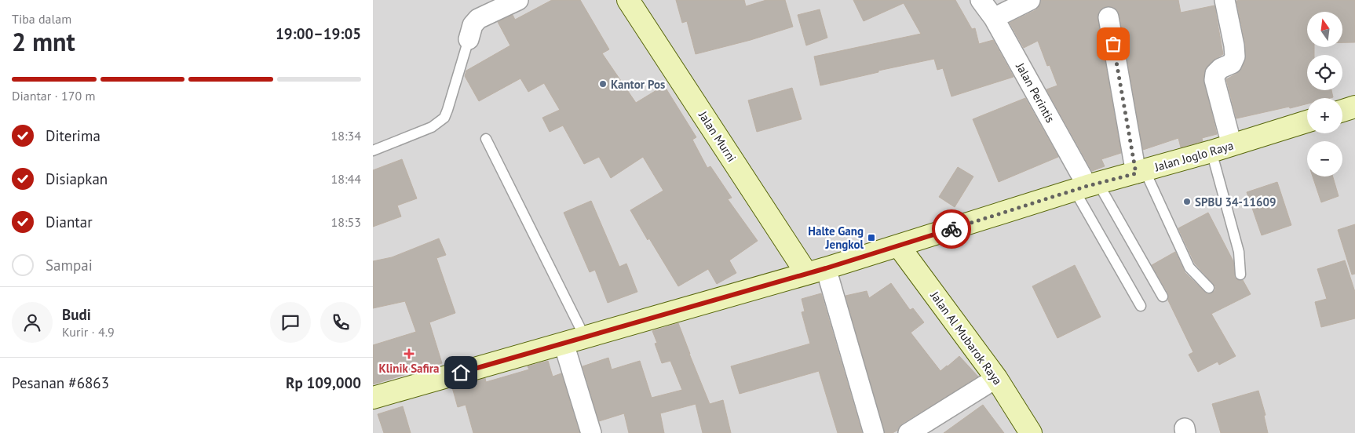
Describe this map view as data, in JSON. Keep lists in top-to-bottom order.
{
  "streets": {
    "main road": ["Jalan Murni", "Jalan Joglo Raya", "Jalan Al Mubarok Raya"],
    "street": ["Jalan Perintis"]
  },
  "crossings": [
    ["Jalan Perintis", "Jalan Joglo Raya"],
    ["Jalan Murni", "Jalan Joglo Raya"],
    ["Jalan Joglo Raya", "Jalan Al Mubarok Raya"]
  ],
  "places": {
    "other": ["Kantor Pos", "SPBU 34-11609"],
    "transit": ["Halte Gang Jengkol"],
    "health": ["Klinik Safira"]
  },
  "north": "top",
  "page": {
    "heading": ["2 mnt", "Tiba dalam", "19:00–19:05"],
    "panel": [
      "Budi",
      "Kurir · 4.9",
      "Pesanan #6863",
      "Rp 109,000"
    ],
    "map_buttons": ["+", "−"],
    "bar": "Diantar · 170 m",
    "list": [
      ["Diterima", "18:34"],
      ["Disiapkan", "18:44"],
      ["Diantar", "18:53"],
      "Sampai"
    ]
  }
}
